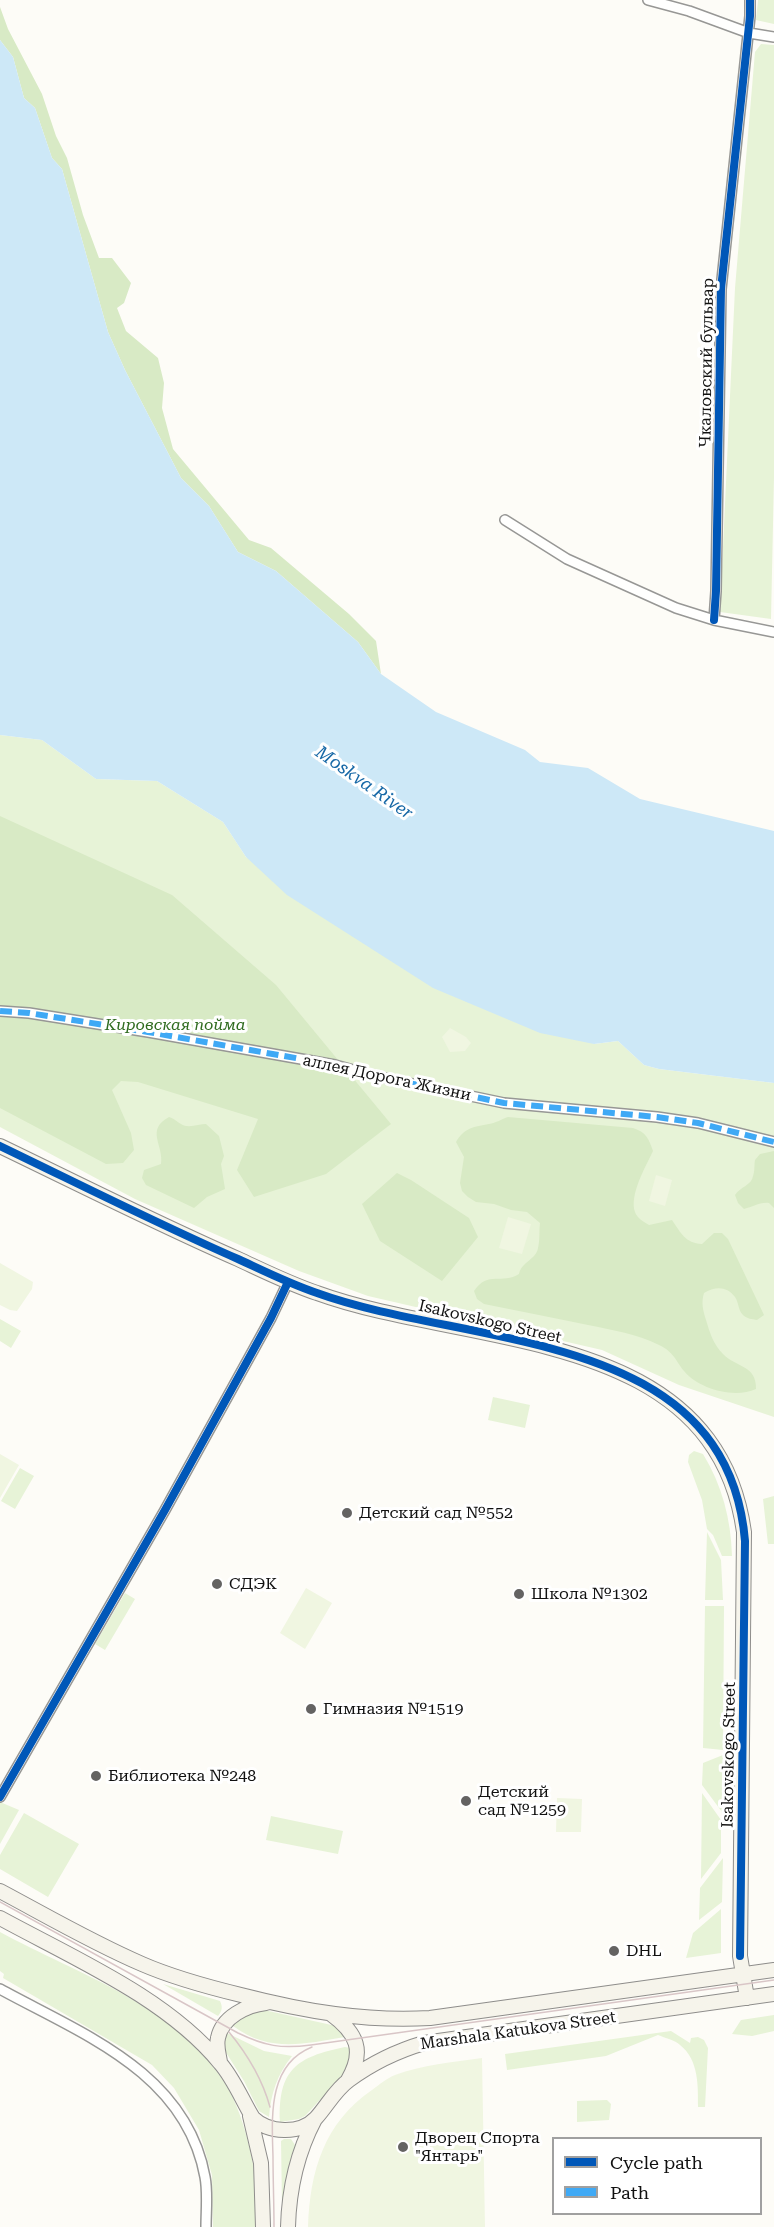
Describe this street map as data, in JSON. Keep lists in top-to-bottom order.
{
  "streets": {
    "main road": ["Isakovskogo Street", "Marshala Katukova Street"],
    "street": ["Чкаловский бульвар", "аллея Дорога Жизни"]
  },
  "crossings": [
    ["Isakovskogo Street", "Marshala Katukova Street"]
  ],
  "water": ["Moskva River"],
  "parks": ["Кировская пойма"],
  "places": [
    "Детский сад №552",
    "СДЭК",
    "Школа №1302",
    "Гимназия №1519",
    "Библиотека №248",
    "Детский сад №1259",
    "DHL",
    "Дворец Спорта \"Янтарь\""
  ],
  "legend": ["Cycle path", "Path"]
}
